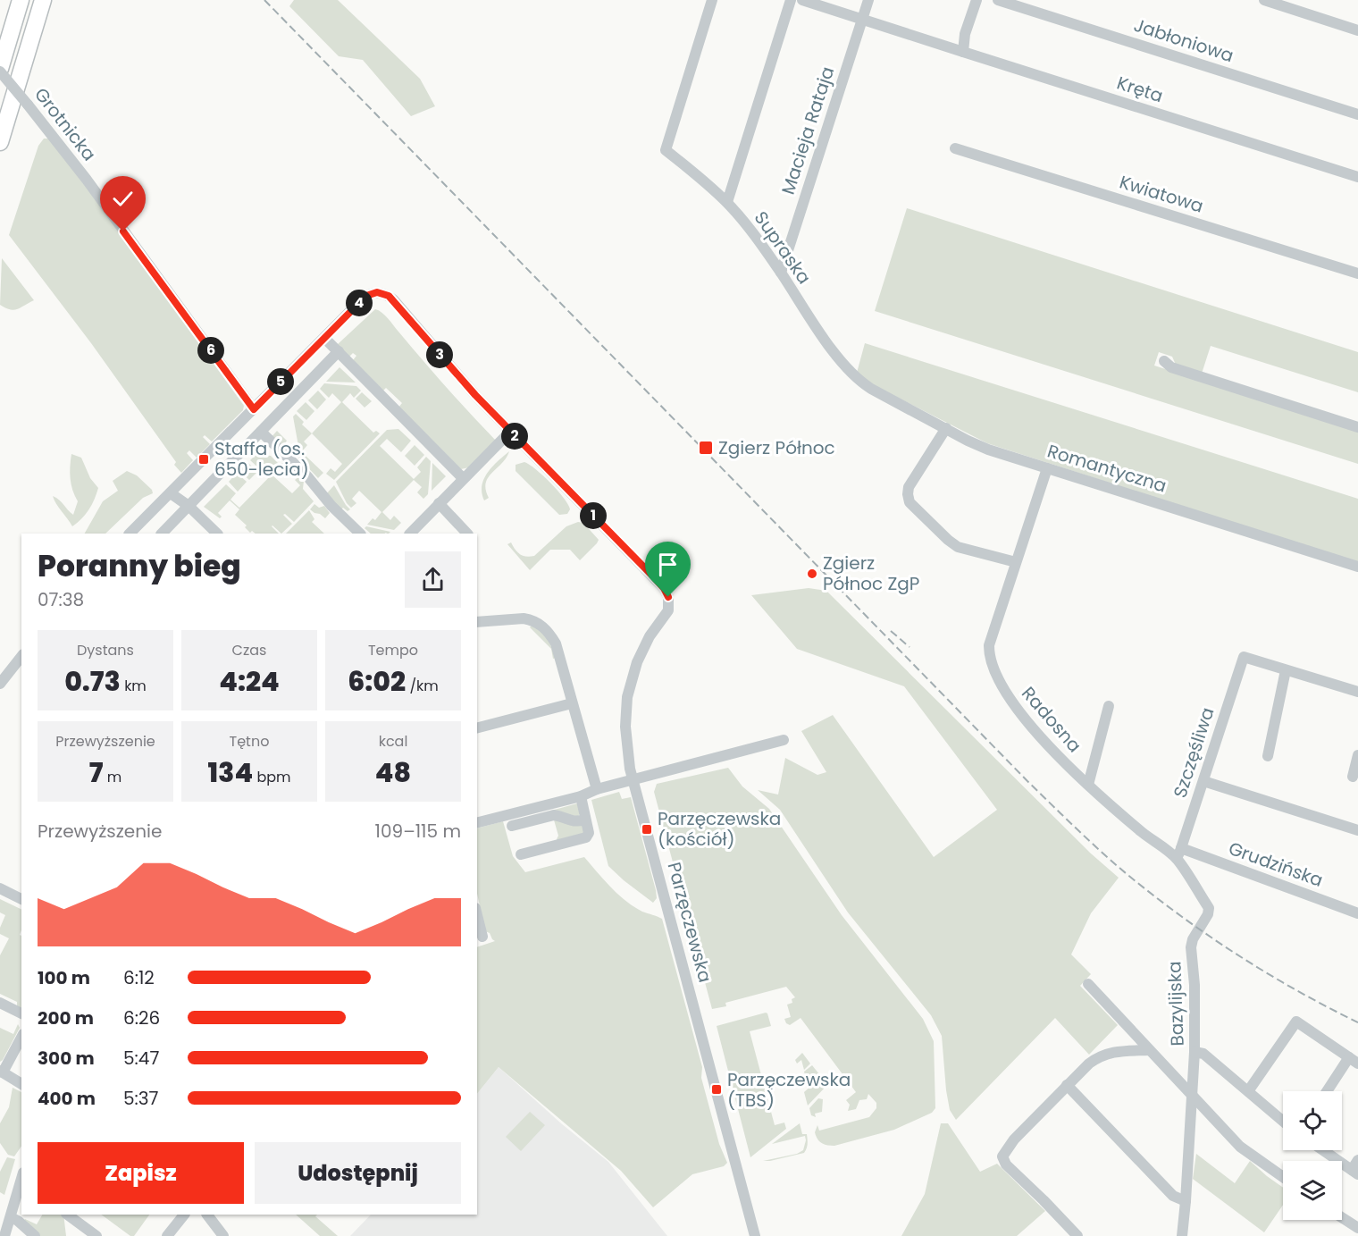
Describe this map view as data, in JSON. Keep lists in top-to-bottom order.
{
  "streets": {
    "street": [
      "Jabłoniowa",
      "Kręta",
      "Grotnicka",
      "Macieja Rataja",
      "Kwiatowa",
      "Supraska",
      "Romantyczna",
      "Radosna",
      "Szczęśliwa",
      "Grudzińska",
      "Parzęczewska",
      "Bazylijska"
    ]
  },
  "crossings": [
    ["Kręta", "Macieja Rataja"],
    ["Macieja Rataja", "Supraska"],
    ["Supraska", "Romantyczna"],
    ["Romantyczna", "Radosna"],
    ["Radosna", "Szczęśliwa"],
    ["Radosna", "Grudzińska"],
    ["Radosna", "Bazylijska"],
    ["Szczęśliwa", "Grudzińska"],
    ["Szczęśliwa", "Bazylijska"],
    ["Grudzińska", "Bazylijska"]
  ],
  "places": {
    "transit": [
      "Zgierz Północ",
      "Staffa (os. 650-lecia)",
      "Parzęczewska (kościół)",
      "Parzęczewska (TBS)"
    ],
    "other": ["Zgierz Północ ZgP"]
  },
  "page": {
    "pins": [
      "4",
      "6",
      "3",
      "5",
      "2",
      "1"
    ],
    "heading": ["Poranny bieg", "07:38"],
    "stats": [
      ["Dystans", "0.73 km"],
      ["Czas", "4:24"],
      ["Tempo", "6:02 /km"],
      ["Przewyższenie", "7 m"],
      ["Tętno", "134 bpm"],
      ["kcal", "48"]
    ],
    "chart": ["Przewyższenie", "109–115 m"],
    "list": [
      {
        "name": "100 m",
        "note": "6:12"
      },
      {
        "name": "200 m",
        "note": "6:26"
      },
      {
        "name": "300 m",
        "note": "5:47"
      },
      {
        "name": "400 m",
        "note": "5:37"
      }
    ],
    "buttons": ["Zapisz", "Udostępnij"]
  }
}
